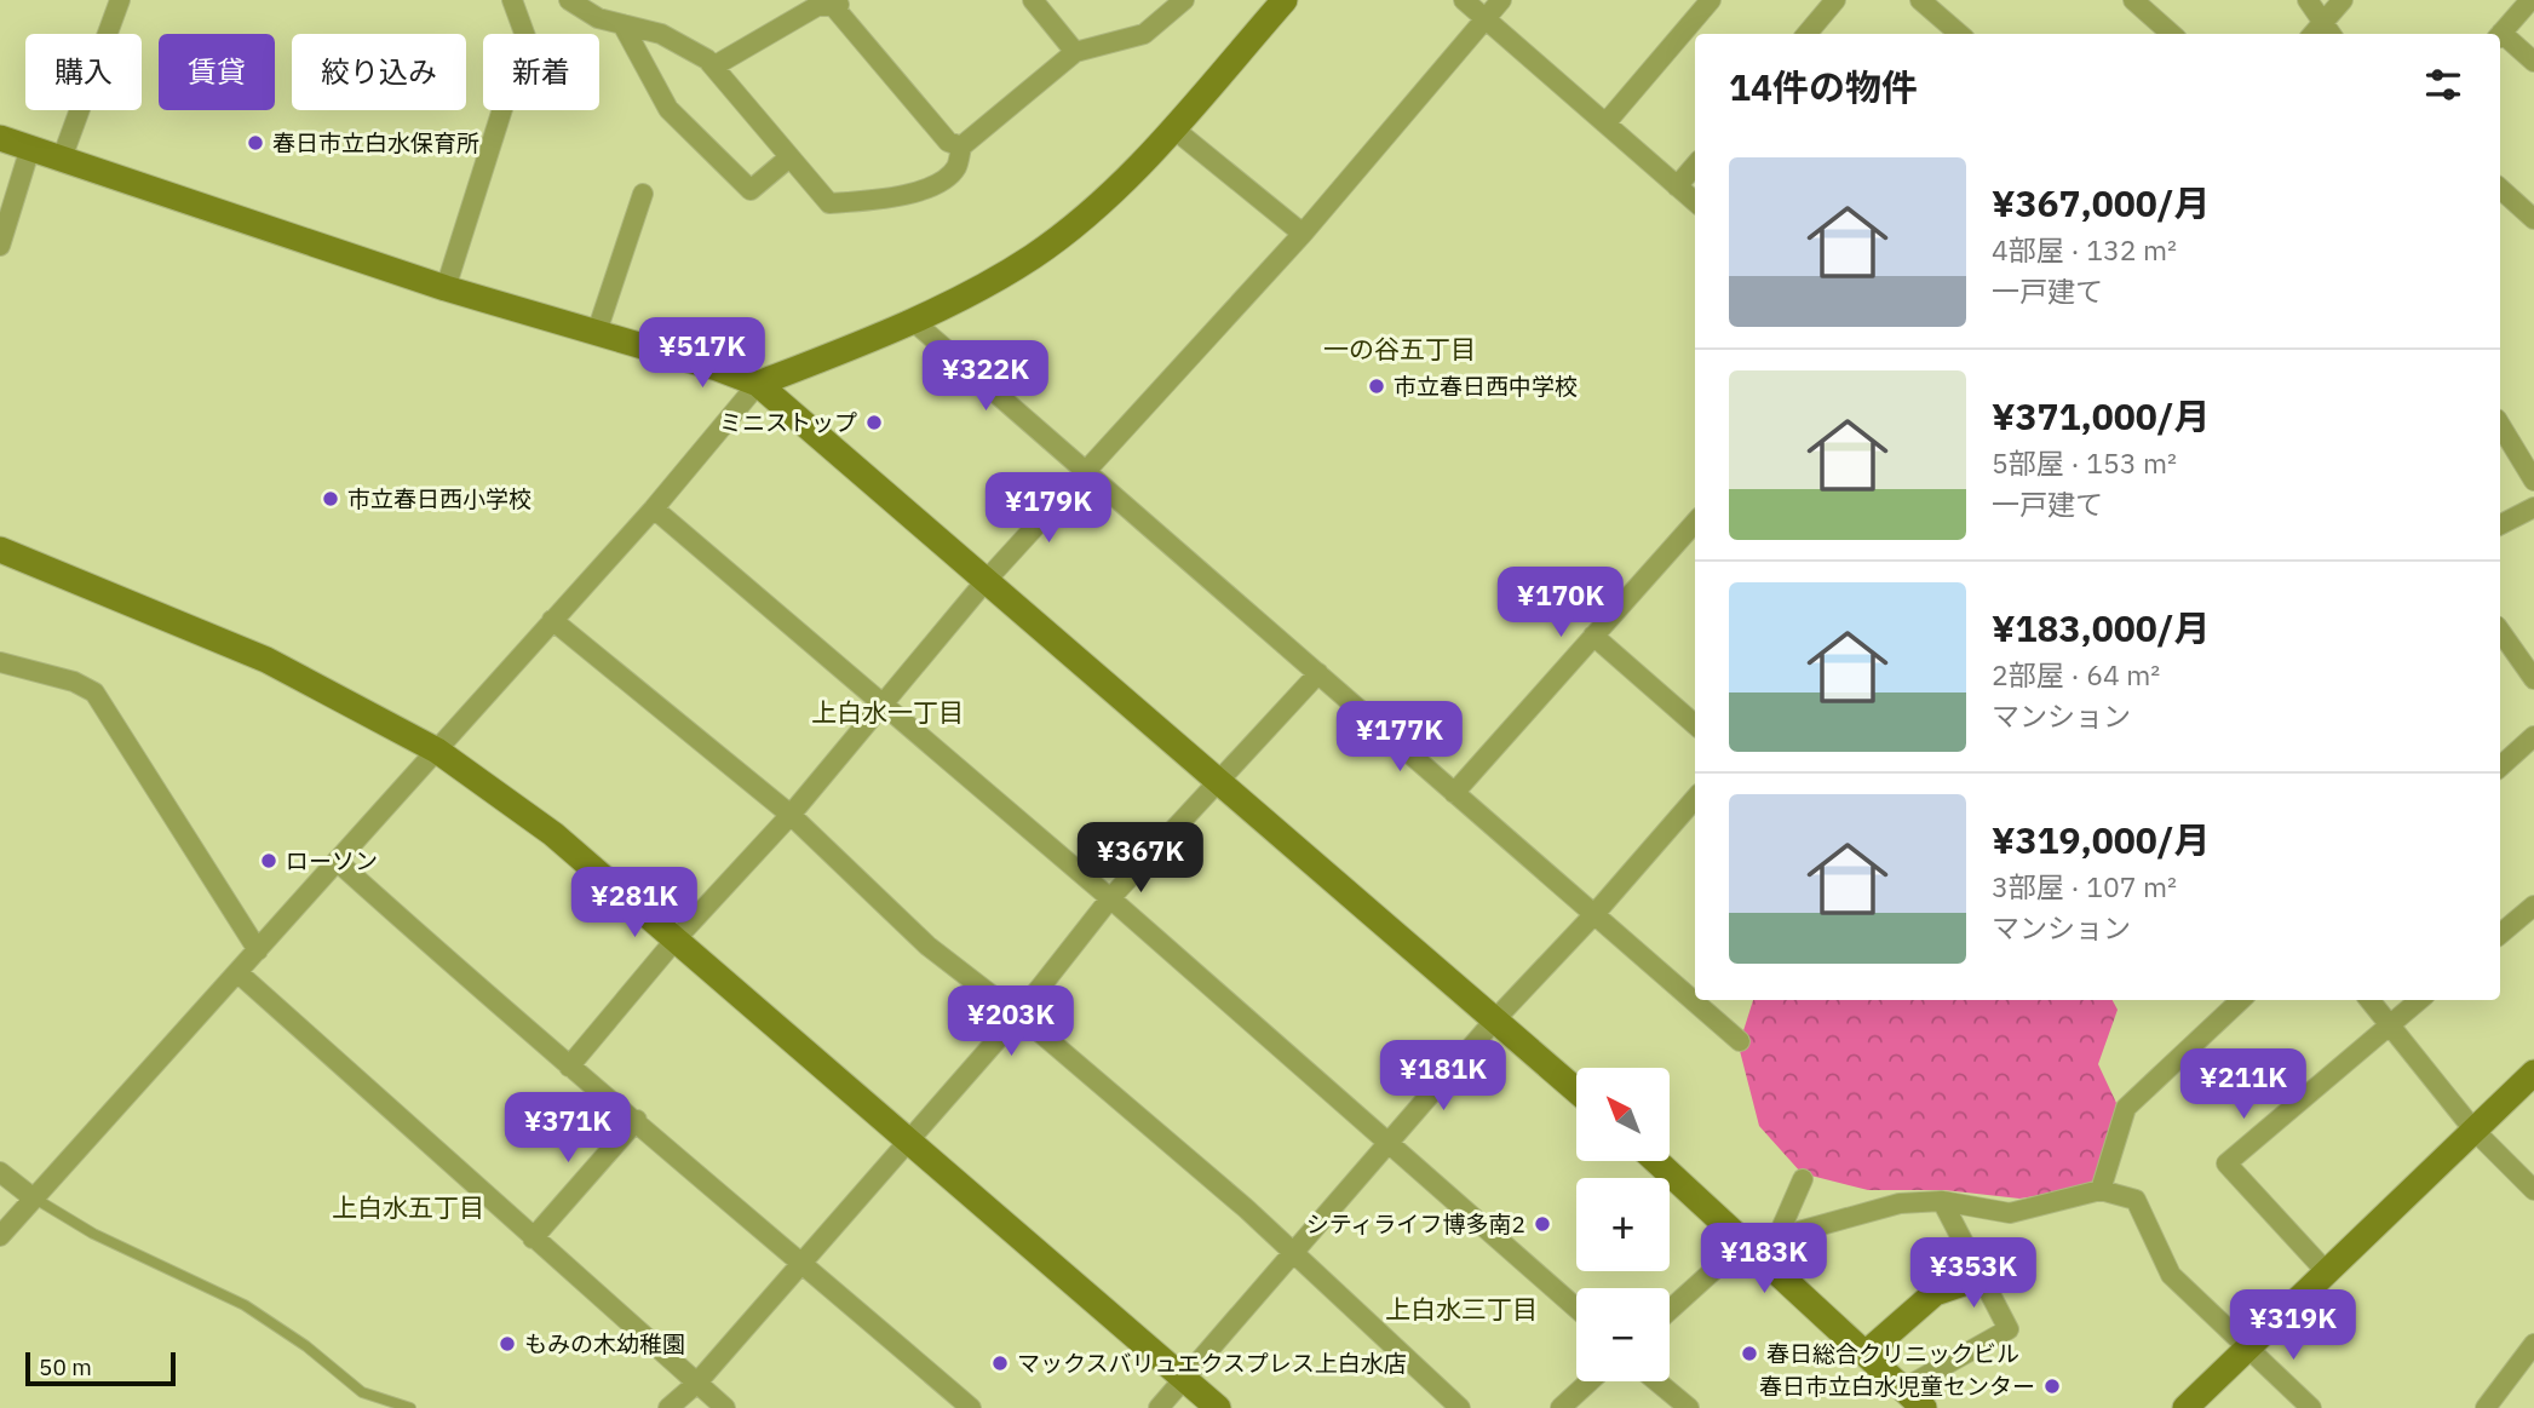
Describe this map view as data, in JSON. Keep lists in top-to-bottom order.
{
  "districts": [
    "一の谷五丁目",
    "上白水一丁目",
    "上白水五丁目",
    "上白水三丁目"
  ],
  "places": [
    "春日市立白水保育所",
    "市立春日西中学校",
    "ミニストップ",
    "市立春日西小学校",
    "ローソン",
    "シティライフ博多南2",
    "もみの木幼稚園",
    "春日総合クリニックビル",
    "マックスバリュエクスプレス上白水店",
    "春日市立白水児童センター"
  ],
  "scale_bar": "50 m",
  "north": "top left",
  "page": {
    "chip": [
      "購入",
      "賃貸",
      "絞り込み",
      "新着"
    ],
    "heading": "14件の物件",
    "list": [
      {
        "name": "¥367,000/月",
        "note": "4部屋 · 132 m² · 一戸建て"
      },
      {
        "name": "¥371,000/月",
        "note": "5部屋 · 153 m² · 一戸建て"
      },
      {
        "name": "¥183,000/月",
        "note": "2部屋 · 64 m² · マンション"
      },
      {
        "name": "¥319,000/月",
        "note": "3部屋 · 107 m² · マンション"
      }
    ],
    "price": [
      "¥517K",
      "¥322K",
      "¥179K",
      "¥170K",
      "¥177K",
      "¥367K",
      "¥281K",
      "¥203K",
      "¥181K",
      "¥211K",
      "¥371K",
      "¥183K",
      "¥353K",
      "¥319K"
    ],
    "map_buttons": ["+", "−"],
    "scale": "50 m"
  }
}
